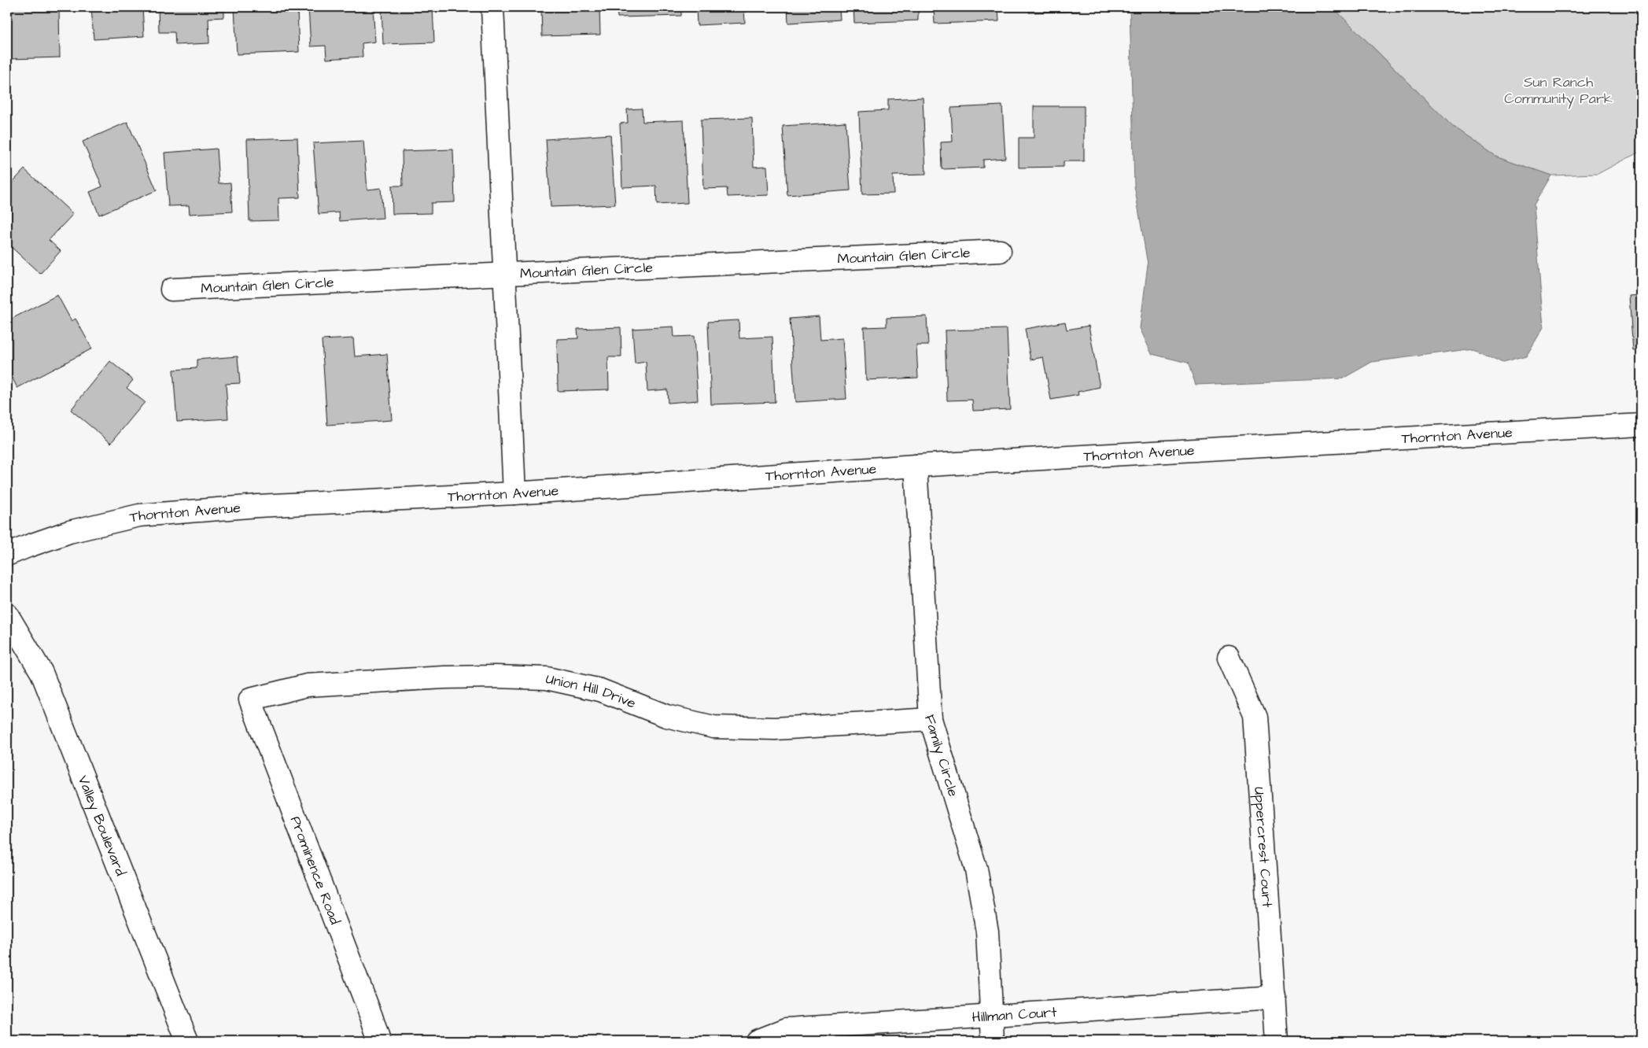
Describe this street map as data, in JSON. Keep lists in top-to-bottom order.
{
  "streets": {
    "street": [
      "Mountain Glen Circle",
      "Thornton Avenue",
      "Union Hill Drive",
      "Family Circle",
      "Valley Boulevard",
      "Uppercrest Court",
      "Prominence Road",
      "Hillman Court"
    ]
  },
  "crossings": [
    ["Thornton Avenue", "Family Circle"],
    ["Union Hill Drive", "Family Circle"],
    ["Union Hill Drive", "Prominence Road"],
    ["Family Circle", "Hillman Court"],
    ["Uppercrest Court", "Hillman Court"]
  ],
  "parks": ["Sun Ranch Community Park"]
}
